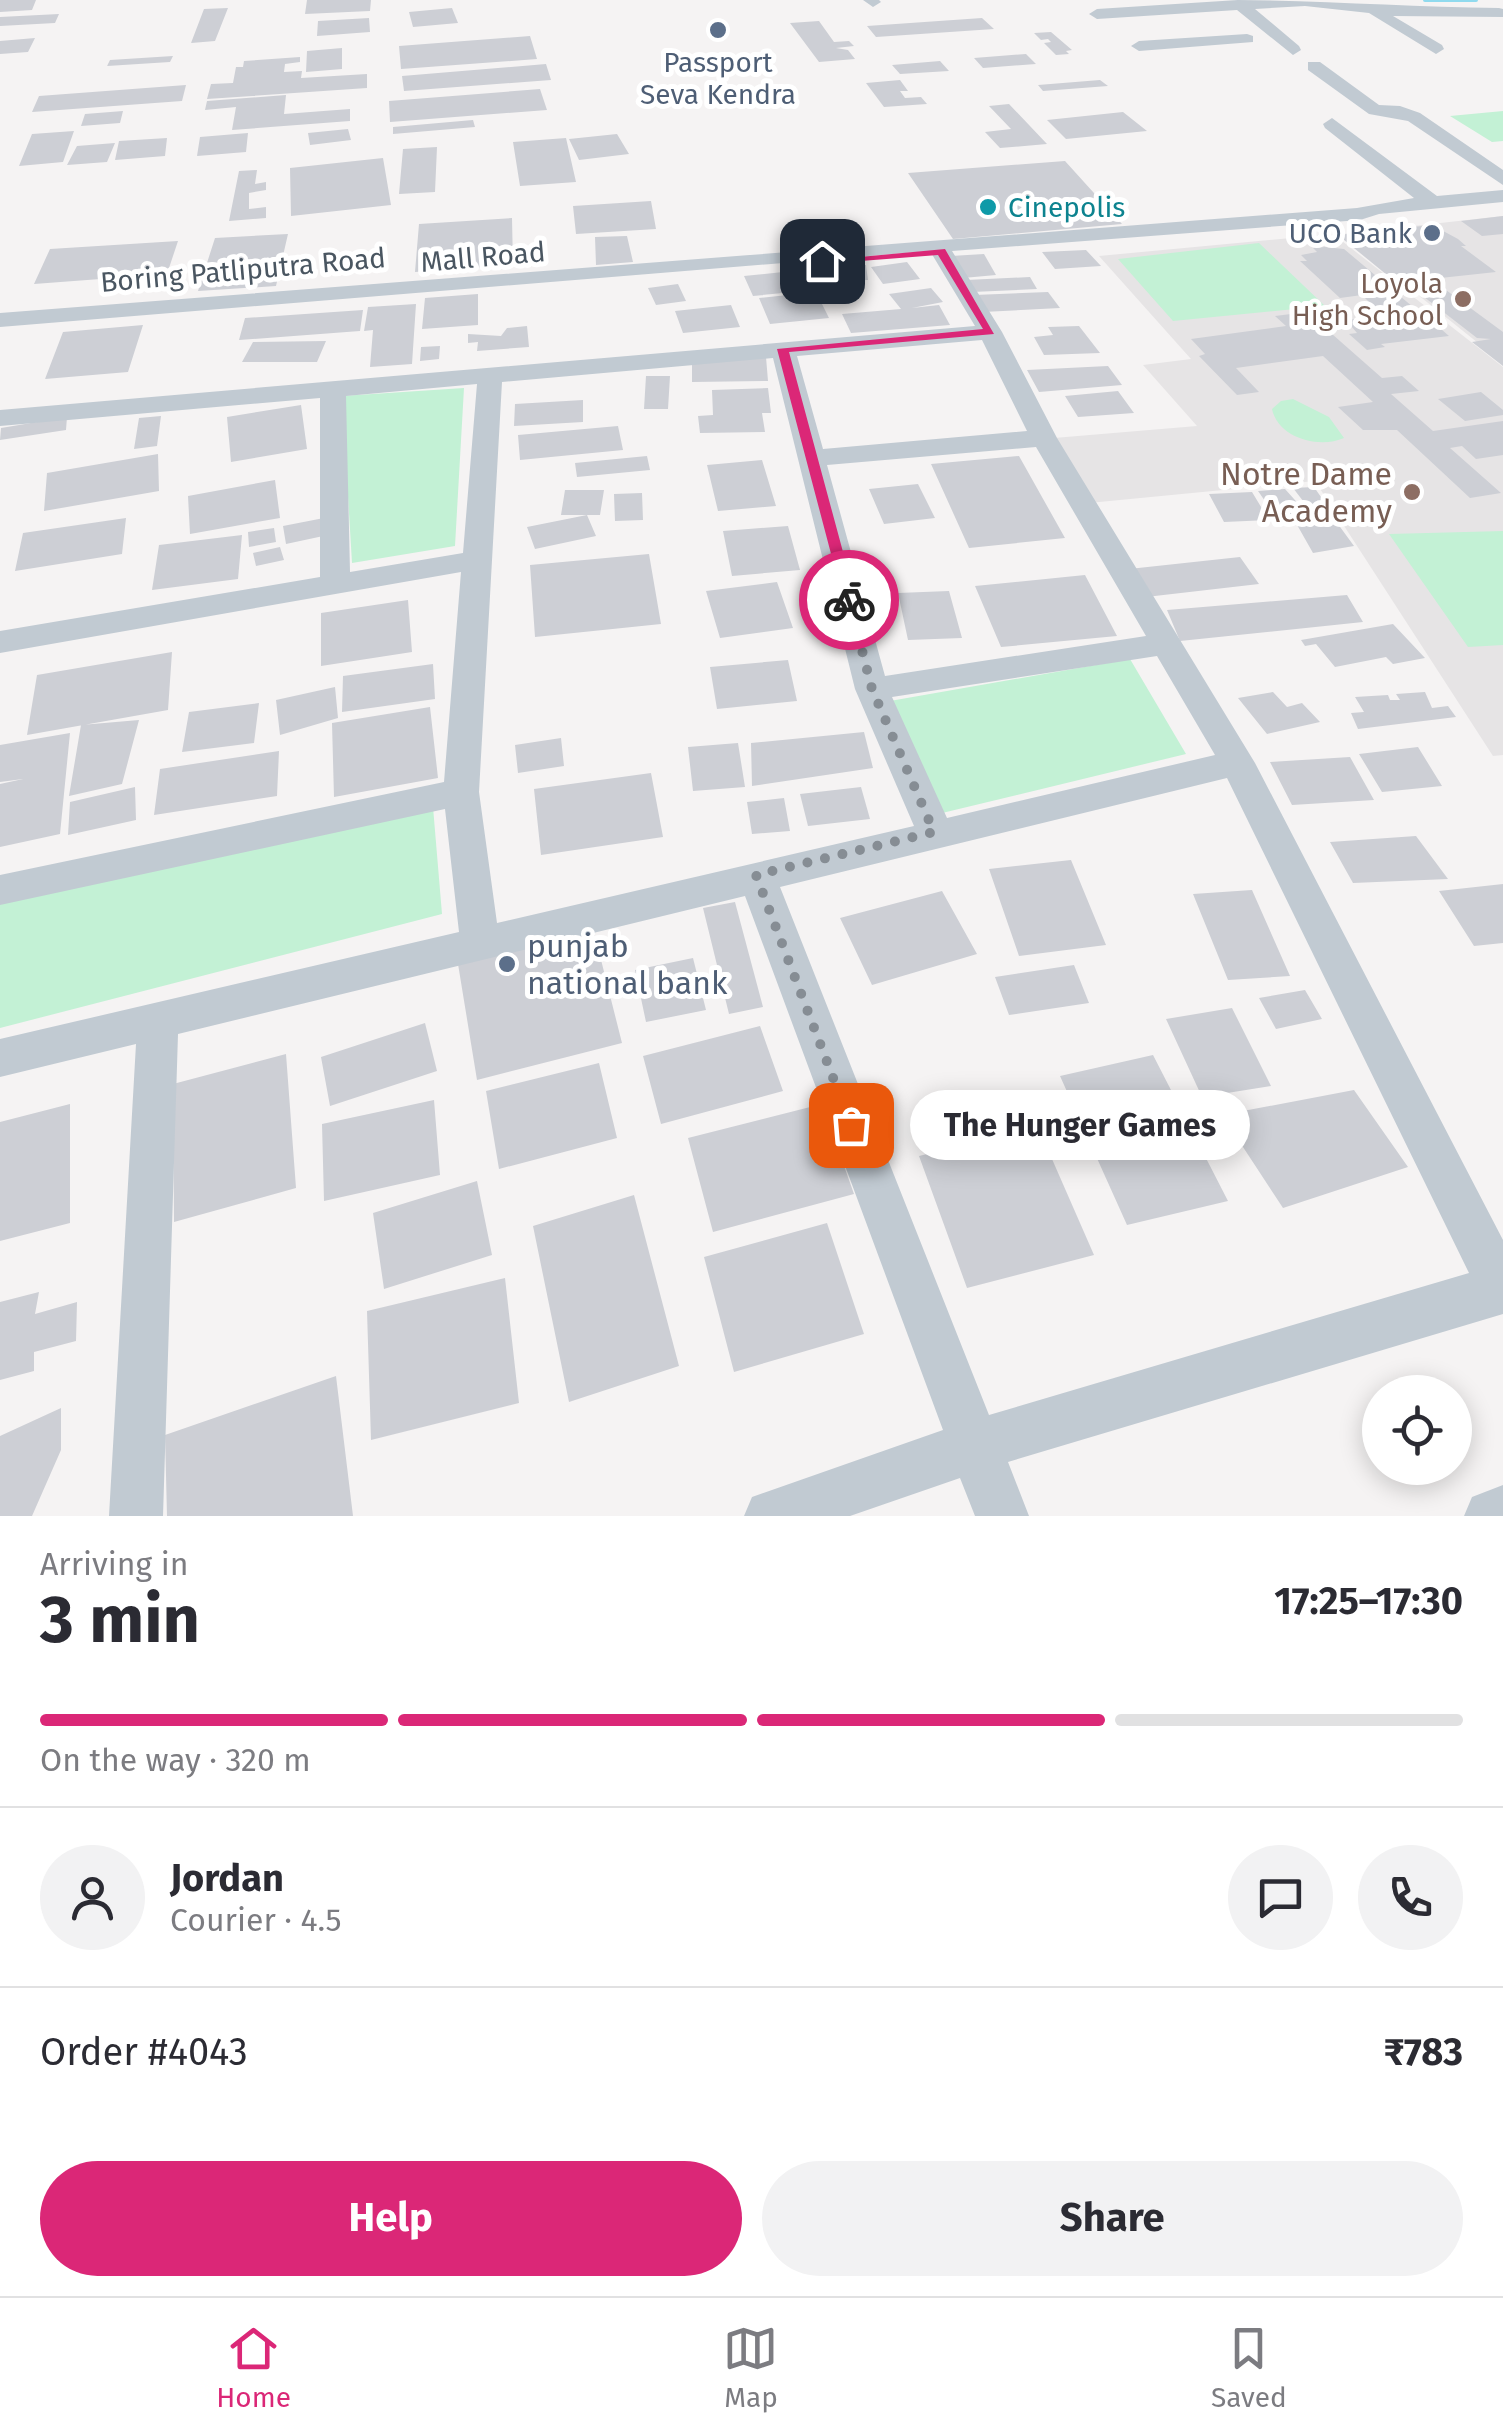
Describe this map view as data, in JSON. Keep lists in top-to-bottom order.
{
  "streets": {
    "street": ["Mall Road", "Boring Patliputra Road"]
  },
  "crossings": [
    ["Mall Road", "Boring Patliputra Road"]
  ],
  "places": [
    "Passport Seva Kendra",
    "Cinepolis",
    "UCO Bank",
    "Loyola High School",
    "Notre Dame Academy",
    "punjab national bank",
    "The Hunger Games"
  ],
  "page": {
    "bubble": "The Hunger Games",
    "heading": ["3 min", "Arriving in", "17:25–17:30"],
    "panel": [
      "Jordan",
      "Courier · 4.5",
      "Order #4043",
      "₹783"
    ],
    "bar": "On the way · 320 m",
    "buttons": ["Help", "Share"],
    "tabs": ["Home", "Map", "Saved"]
  }
}
